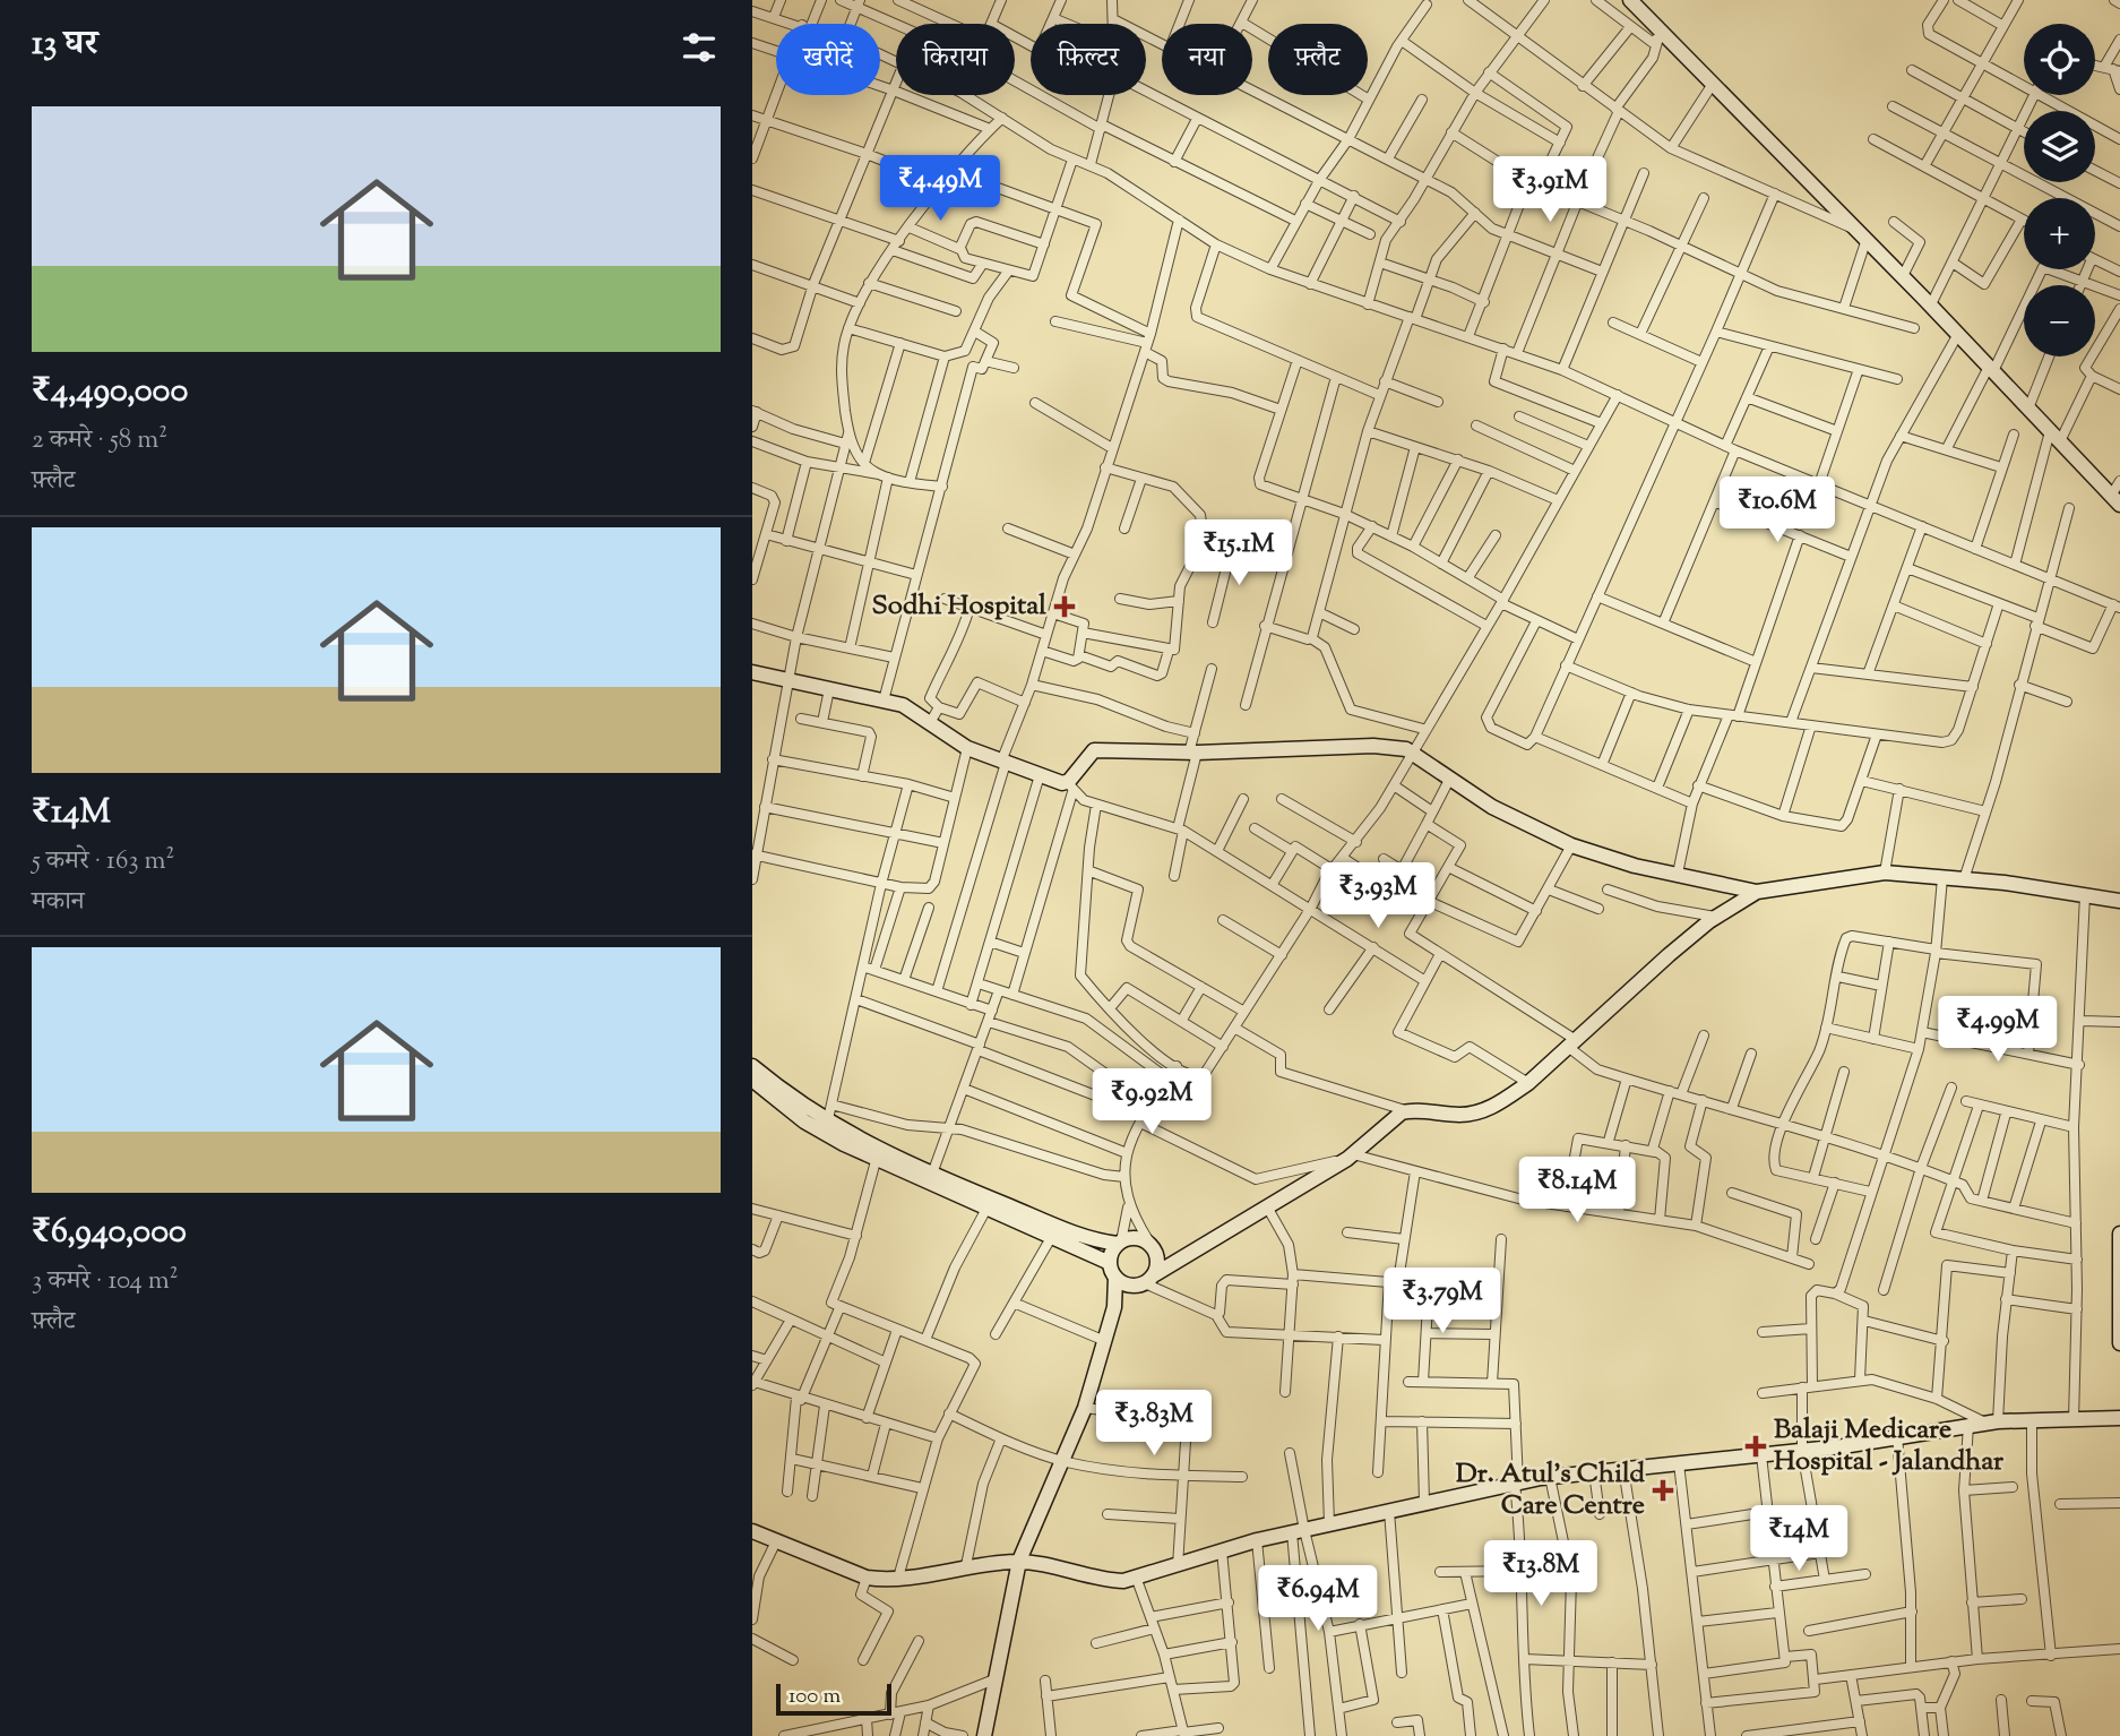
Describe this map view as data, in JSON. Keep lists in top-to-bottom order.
{
  "places": {
    "health": ["Sodhi Hospital", "Balaji Medicare Hospital - Jalandhar", "Dr. Atul's Child Care Centre"]
  },
  "scale_bar": "100 m",
  "page": {
    "heading": "13 घर",
    "map_buttons": ["+", "−"],
    "chip": [
      "खरीदें",
      "किराया",
      "फ़िल्टर",
      "नया",
      "फ़्लैट"
    ],
    "list": [
      {
        "name": "₹4,490,000",
        "note": "2 कमरे · 58 m² · फ़्लैट"
      },
      {
        "name": "₹14M",
        "note": "5 कमरे · 163 m² · मकान"
      },
      {
        "name": "₹6,940,000",
        "note": "3 कमरे · 104 m² · फ़्लैट"
      }
    ],
    "price": [
      "₹4.49M",
      "₹3.91M",
      "₹10.6M",
      "₹15.1M",
      "₹3.93M",
      "₹4.99M",
      "₹9.92M",
      "₹8.14M",
      "₹3.79M",
      "₹3.83M",
      "₹14M",
      "₹13.8M",
      "₹6.94M"
    ],
    "scale": "100 m"
  }
}
